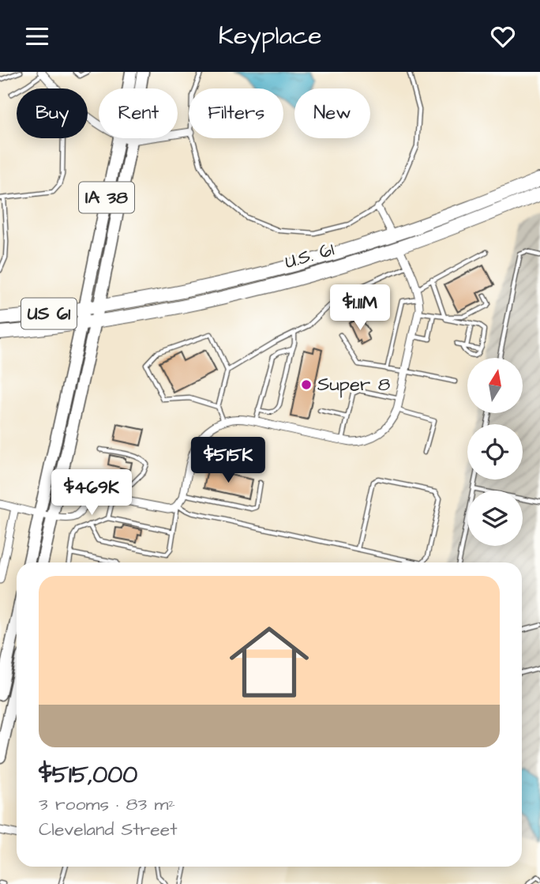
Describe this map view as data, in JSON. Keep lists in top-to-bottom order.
{
  "streets": {
    "highway": ["U.S. 61", "US 61"],
    "main road": ["IA 38"]
  },
  "crossings": [
    ["IA 38", "U.S. 61"],
    ["IA 38", "US 61"],
    ["U.S. 61", "US 61"]
  ],
  "places": ["Super 8"],
  "north": "top",
  "page": {
    "header": "Keyplace",
    "chip": [
      "Buy",
      "Rent",
      "Filters",
      "New"
    ],
    "price": ["$1.11M", "$515K", "$469K"],
    "list": [
      {
        "name": "$515,000",
        "note": "3 rooms · 83 m² · Cleveland Street"
      }
    ]
  }
}
